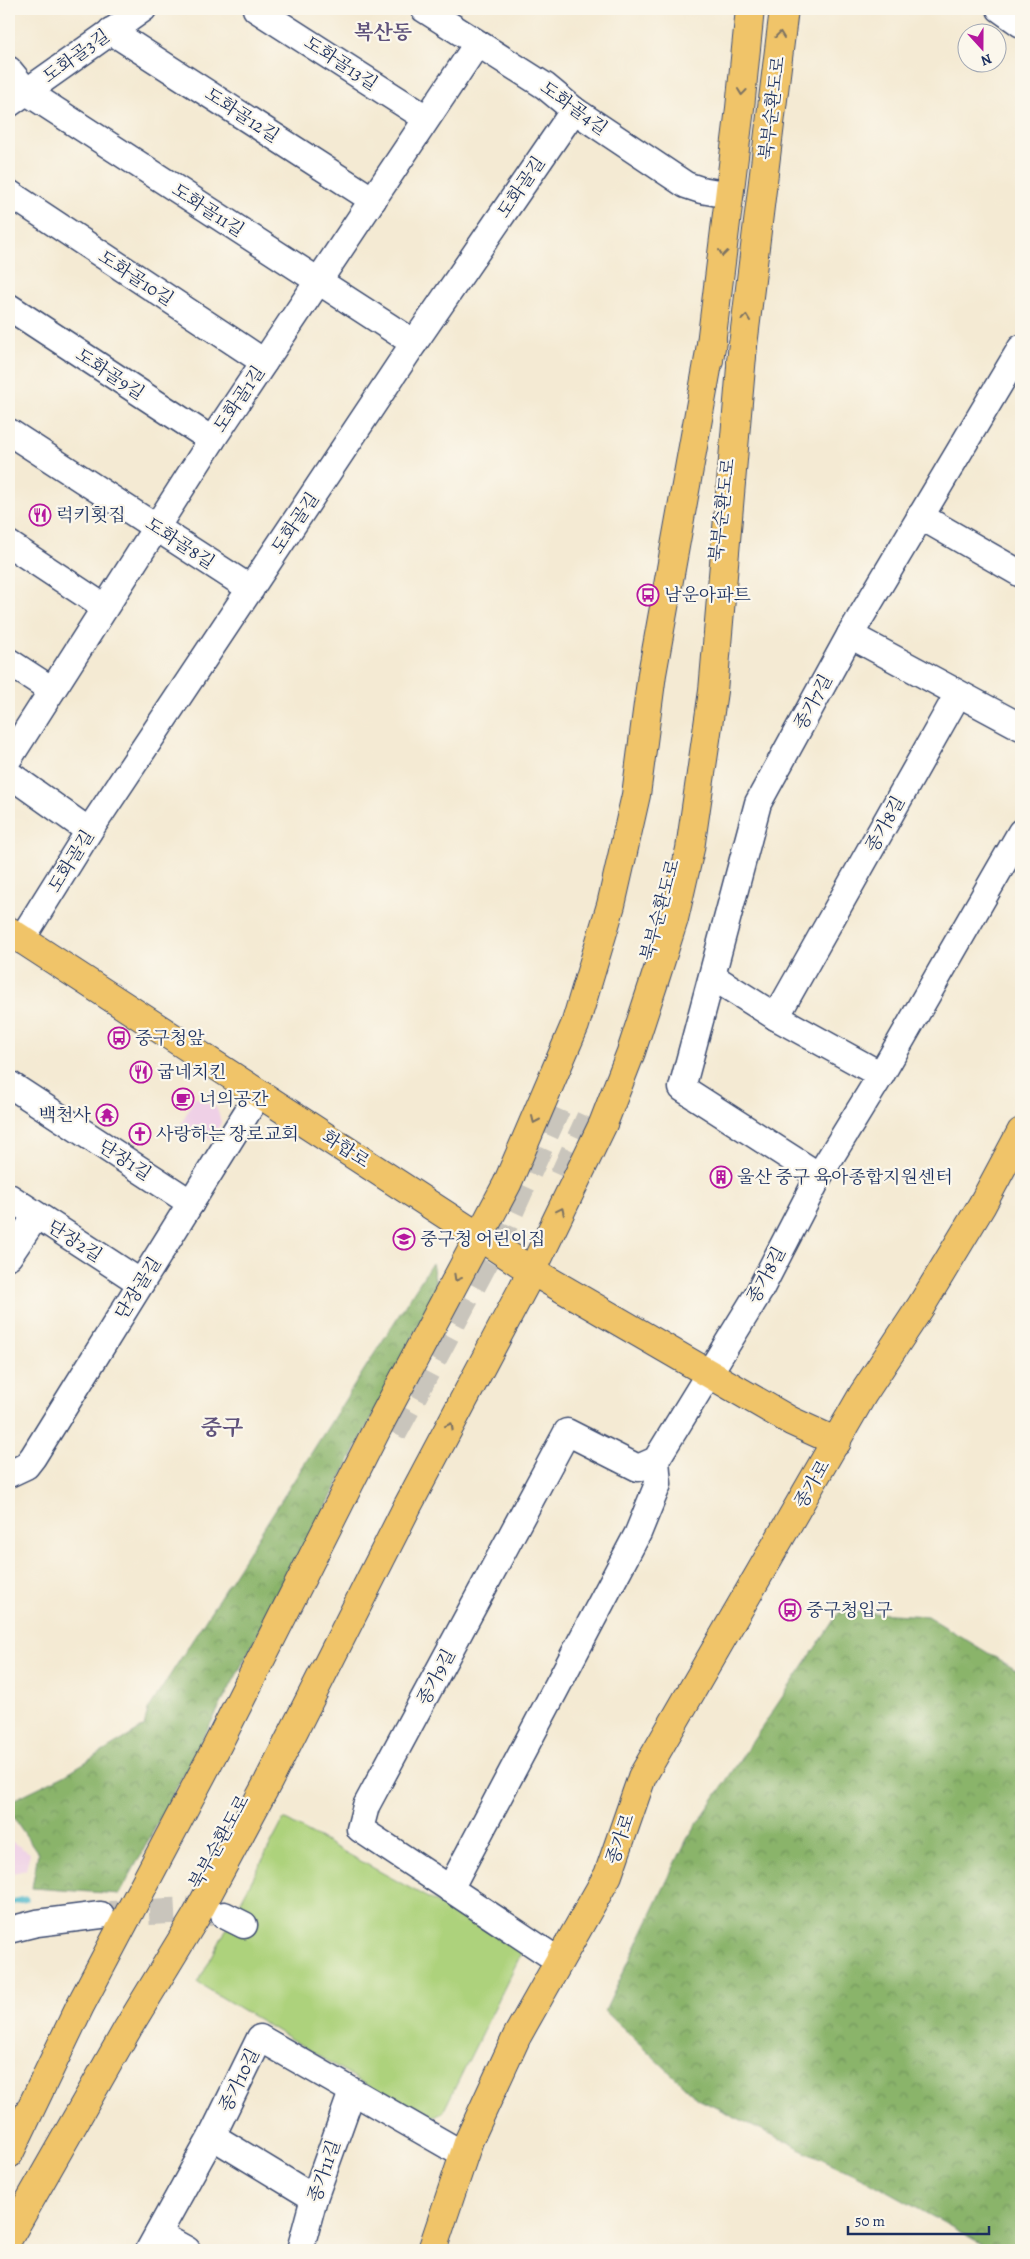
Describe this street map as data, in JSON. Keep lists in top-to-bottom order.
{
  "streets": {
    "main road": ["북부순환도로", "화합로", "종가로"],
    "street": [
      "도화골3길",
      "도화골13길",
      "도화골4길",
      "도화골12길",
      "도화골길",
      "도화골11길",
      "도화골10길",
      "도화골9길",
      "도화골1길",
      "도화골8길",
      "종가7길",
      "종가8길",
      "단장1길",
      "단장2길",
      "단장골길",
      "종가9길",
      "종가10길",
      "종가11길"
    ]
  },
  "crossings": [
    ["도화골3길", "도화골12길"],
    ["도화골3길", "도화골11길"],
    ["도화골13길", "도화골1길"],
    ["도화골4길", "북부순환도로"],
    ["도화골4길", "도화골길"],
    ["도화골4길", "도화골1길"],
    ["도화골12길", "도화골1길"],
    ["도화골길", "도화골11길"],
    ["도화골길", "도화골8길"],
    ["도화골길", "화합로"],
    ["도화골11길", "도화골1길"],
    ["도화골10길", "도화골1길"],
    ["도화골9길", "도화골1길"],
    ["도화골1길", "도화골8길"],
    ["종가7길", "종가8길"],
    ["종가8길", "종가로"],
    ["종가8길", "종가9길"],
    ["화합로", "단장골길"],
    ["화합로", "종가로"],
    ["단장1길", "단장골길"],
    ["단장2길", "단장골길"],
    ["종가로", "종가9길"],
    ["종가로", "종가10길"],
    ["종가10길", "종가11길"]
  ],
  "districts": ["복산동", "중구"],
  "places": {
    "restaurant": ["럭키횟집", "굽네치킨"],
    "bus stop": ["남운아파트", "중구청앞", "중구청입구"],
    "cafe": ["너의공간"],
    "temple": ["백천사"],
    "church": ["사랑하는 장로교회"],
    "building": ["울산 중구 육아종합지원센터"],
    "school or university": ["중구청 어린이집"]
  },
  "scale_bar": "50 m",
  "north": "bottom"
}
